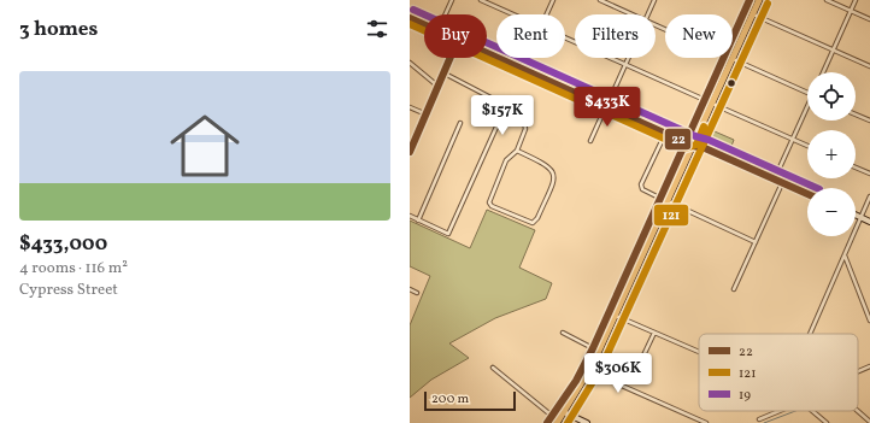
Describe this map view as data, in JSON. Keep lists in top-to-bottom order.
{
  "lines": ["transit line 22", "transit line 121", "transit line 19"],
  "legend": ["22", "121", "19"],
  "scale_bar": "200 m",
  "page": {
    "heading": "3 homes",
    "chip": [
      "Buy",
      "Rent",
      "Filters",
      "New"
    ],
    "list": [
      {
        "name": "$433,000",
        "note": "4 rooms · 116 m² · Cypress Street"
      }
    ],
    "map_buttons": ["+", "−"],
    "price": ["$433K", "$157K", "$306K"],
    "scale": "200 m"
  }
}
